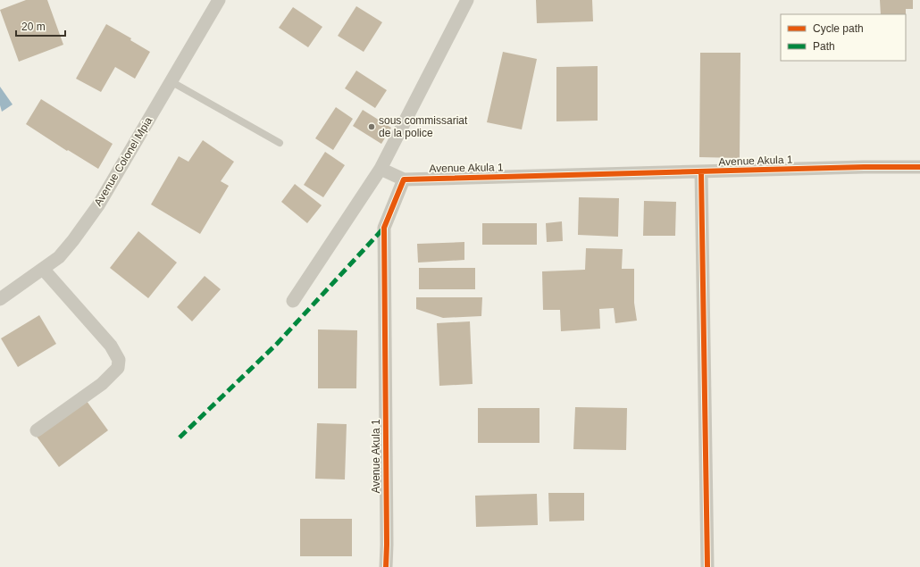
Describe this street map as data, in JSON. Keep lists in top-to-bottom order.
{
  "streets": {
    "street": ["Avenue Akula 1", "Avenue Colonel Mpia"]
  },
  "places": ["sous commissariat de la police"],
  "legend": ["Cycle path", "Path"],
  "scale_bar": "20 m"
}
